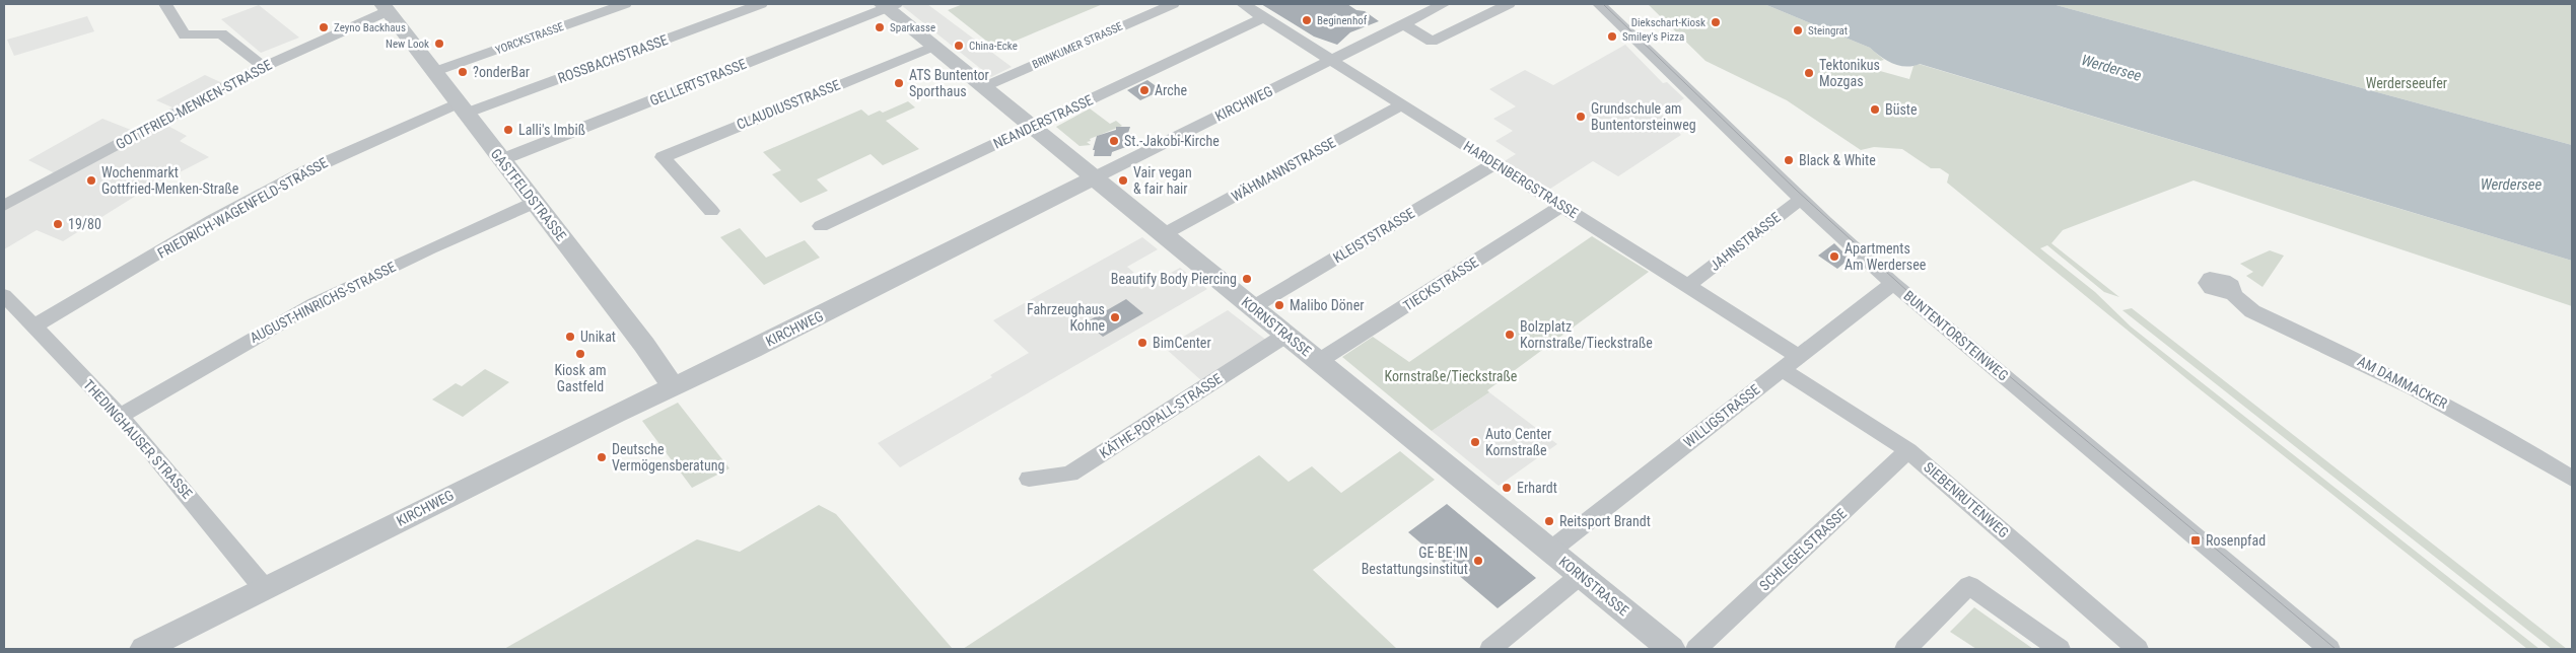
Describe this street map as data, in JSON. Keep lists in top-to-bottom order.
{
  "streets": {
    "street": [
      "YORCKSTRASSE",
      "BRINKUMER STRASSE",
      "ROSSBACHSTRASSE",
      "GELLERTSTRASSE",
      "KIRCHWEG",
      "GOTTFRIED-MENKEN-STRASSE",
      "CLAUDIUSSTRASSE",
      "NEANDERSTRASSE",
      "WÄHMANNSTRASSE",
      "HARDENBERGSTRASSE",
      "GASTFELDSTRASSE",
      "FRIEDRICH-WAGENFELD-STRASSE",
      "KLEISTSTRASSE",
      "JAHNSTRASSE",
      "TIECKSTRASSE",
      "AUGUST-HINRICHS-STRASSE",
      "KORNSTRASSE",
      "BUNTENTORSTEINWEG",
      "AM DAMMACKER",
      "KÄTHE-POPALL-STRASSE",
      "WILLIGSTRASSE",
      "THEDINGHAUSER STRASSE",
      "SIEBENRUTENWEG",
      "SCHLEGELSTRASSE"
    ]
  },
  "crossings": [
    ["YORCKSTRASSE", "GASTFELDSTRASSE"],
    ["BRINKUMER STRASSE", "KORNSTRASSE"],
    ["ROSSBACHSTRASSE", "GASTFELDSTRASSE"],
    ["ROSSBACHSTRASSE", "FRIEDRICH-WAGENFELD-STRASSE"],
    ["GELLERTSTRASSE", "GASTFELDSTRASSE"],
    ["GELLERTSTRASSE", "KORNSTRASSE"],
    ["KIRCHWEG", "HARDENBERGSTRASSE"],
    ["KIRCHWEG", "GASTFELDSTRASSE"],
    ["KIRCHWEG", "KORNSTRASSE"],
    ["KIRCHWEG", "THEDINGHAUSER STRASSE"],
    ["GOTTFRIED-MENKEN-STRASSE", "GASTFELDSTRASSE"],
    ["CLAUDIUSSTRASSE", "KORNSTRASSE"],
    ["NEANDERSTRASSE", "HARDENBERGSTRASSE"],
    ["NEANDERSTRASSE", "KORNSTRASSE"],
    ["WÄHMANNSTRASSE", "HARDENBERGSTRASSE"],
    ["WÄHMANNSTRASSE", "KORNSTRASSE"],
    ["HARDENBERGSTRASSE", "KLEISTSTRASSE"],
    ["HARDENBERGSTRASSE", "JAHNSTRASSE"],
    ["HARDENBERGSTRASSE", "TIECKSTRASSE"],
    ["HARDENBERGSTRASSE", "WILLIGSTRASSE"],
    ["HARDENBERGSTRASSE", "SIEBENRUTENWEG"],
    ["GASTFELDSTRASSE", "FRIEDRICH-WAGENFELD-STRASSE"],
    ["GASTFELDSTRASSE", "AUGUST-HINRICHS-STRASSE"],
    ["FRIEDRICH-WAGENFELD-STRASSE", "THEDINGHAUSER STRASSE"],
    ["KLEISTSTRASSE", "KORNSTRASSE"],
    ["JAHNSTRASSE", "BUNTENTORSTEINWEG"],
    ["TIECKSTRASSE", "KORNSTRASSE"],
    ["AUGUST-HINRICHS-STRASSE", "THEDINGHAUSER STRASSE"],
    ["KORNSTRASSE", "KÄTHE-POPALL-STRASSE"],
    ["KORNSTRASSE", "WILLIGSTRASSE"],
    ["BUNTENTORSTEINWEG", "WILLIGSTRASSE"],
    ["WILLIGSTRASSE", "SIEBENRUTENWEG"],
    ["SIEBENRUTENWEG", "SCHLEGELSTRASSE"]
  ],
  "water": ["Werdersee"],
  "parks": ["Werderseeufer", "Kornstraße/Tieckstraße"],
  "places": {
    "other": [
      "Beginenhof",
      "Diekschart-Kiosk",
      "Zeyno Backhaus",
      "Sparkasse",
      "Steingrat",
      "Smiley's Pizza",
      "New Look",
      "China-Ecke",
      "?onderBar",
      "Tektonikus Mozgas",
      "ATS Buntentor Sporthaus",
      "Arche",
      "Büste",
      "Grundschule am Buntentorsteinweg",
      "Lalli's Imbiß",
      "St.-Jakobi-Kirche",
      "Black & White",
      "Wochenmarkt Gottfried-Menken-Straße",
      "Vair vegan & fair hair",
      "19/80",
      "Apartments Am Werdersee",
      "Beautify Body Piercing",
      "Malibo Döner",
      "Fahrzeughaus Kohne",
      "Bolzplatz Kornstraße/Tieckstraße",
      "Unikat",
      "BimCenter",
      "Kiosk am Gastfeld",
      "Auto Center Kornstraße",
      "Deutsche Vermögensberatung",
      "Erhardt",
      "Reitsport Brandt",
      "GE·BE·IN Bestattungsinstitut"
    ],
    "transit": ["Rosenpfad"]
  }
}
